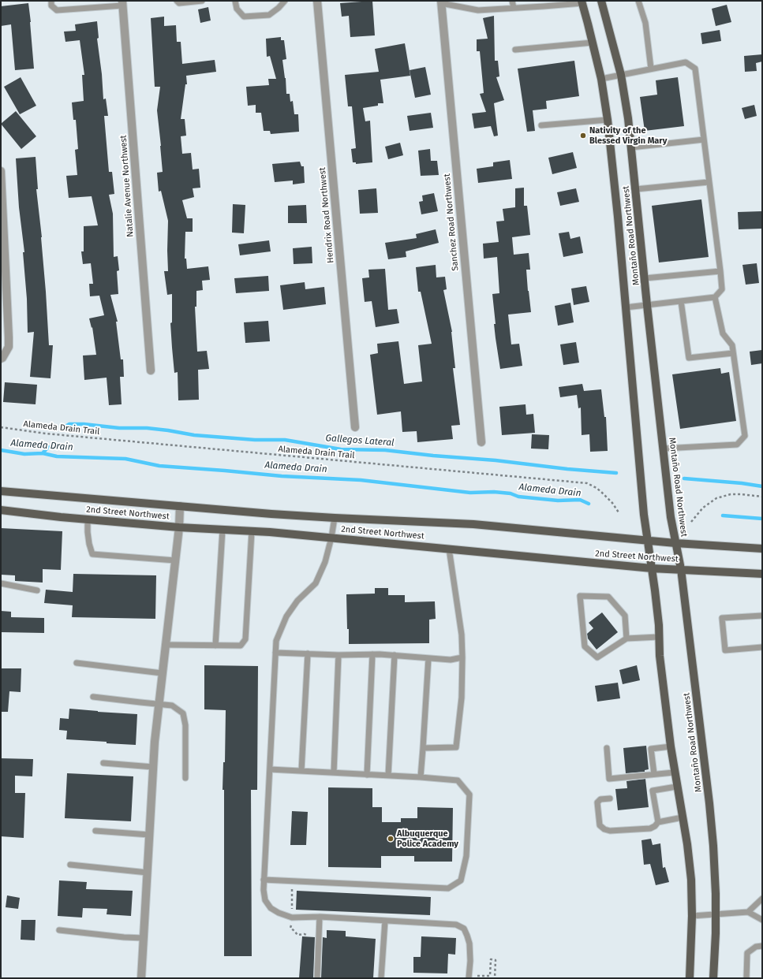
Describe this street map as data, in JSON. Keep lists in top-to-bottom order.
{
  "streets": {
    "main road": ["Montaño Road Northwest", "2nd Street Northwest"],
    "street": ["Natalie Avenue Northwest", "Hendrix Road Northwest", "Sanchez Road Northwest"],
    "path": ["Alameda Drain Trail"]
  },
  "crossings": [
    ["Montaño Road Northwest", "2nd Street Northwest"]
  ],
  "water": ["Gallegos Lateral", "Alameda Drain"],
  "places": ["Nativity of the Blessed Virgin Mary", "Albuquerque Police Academy"]
}
